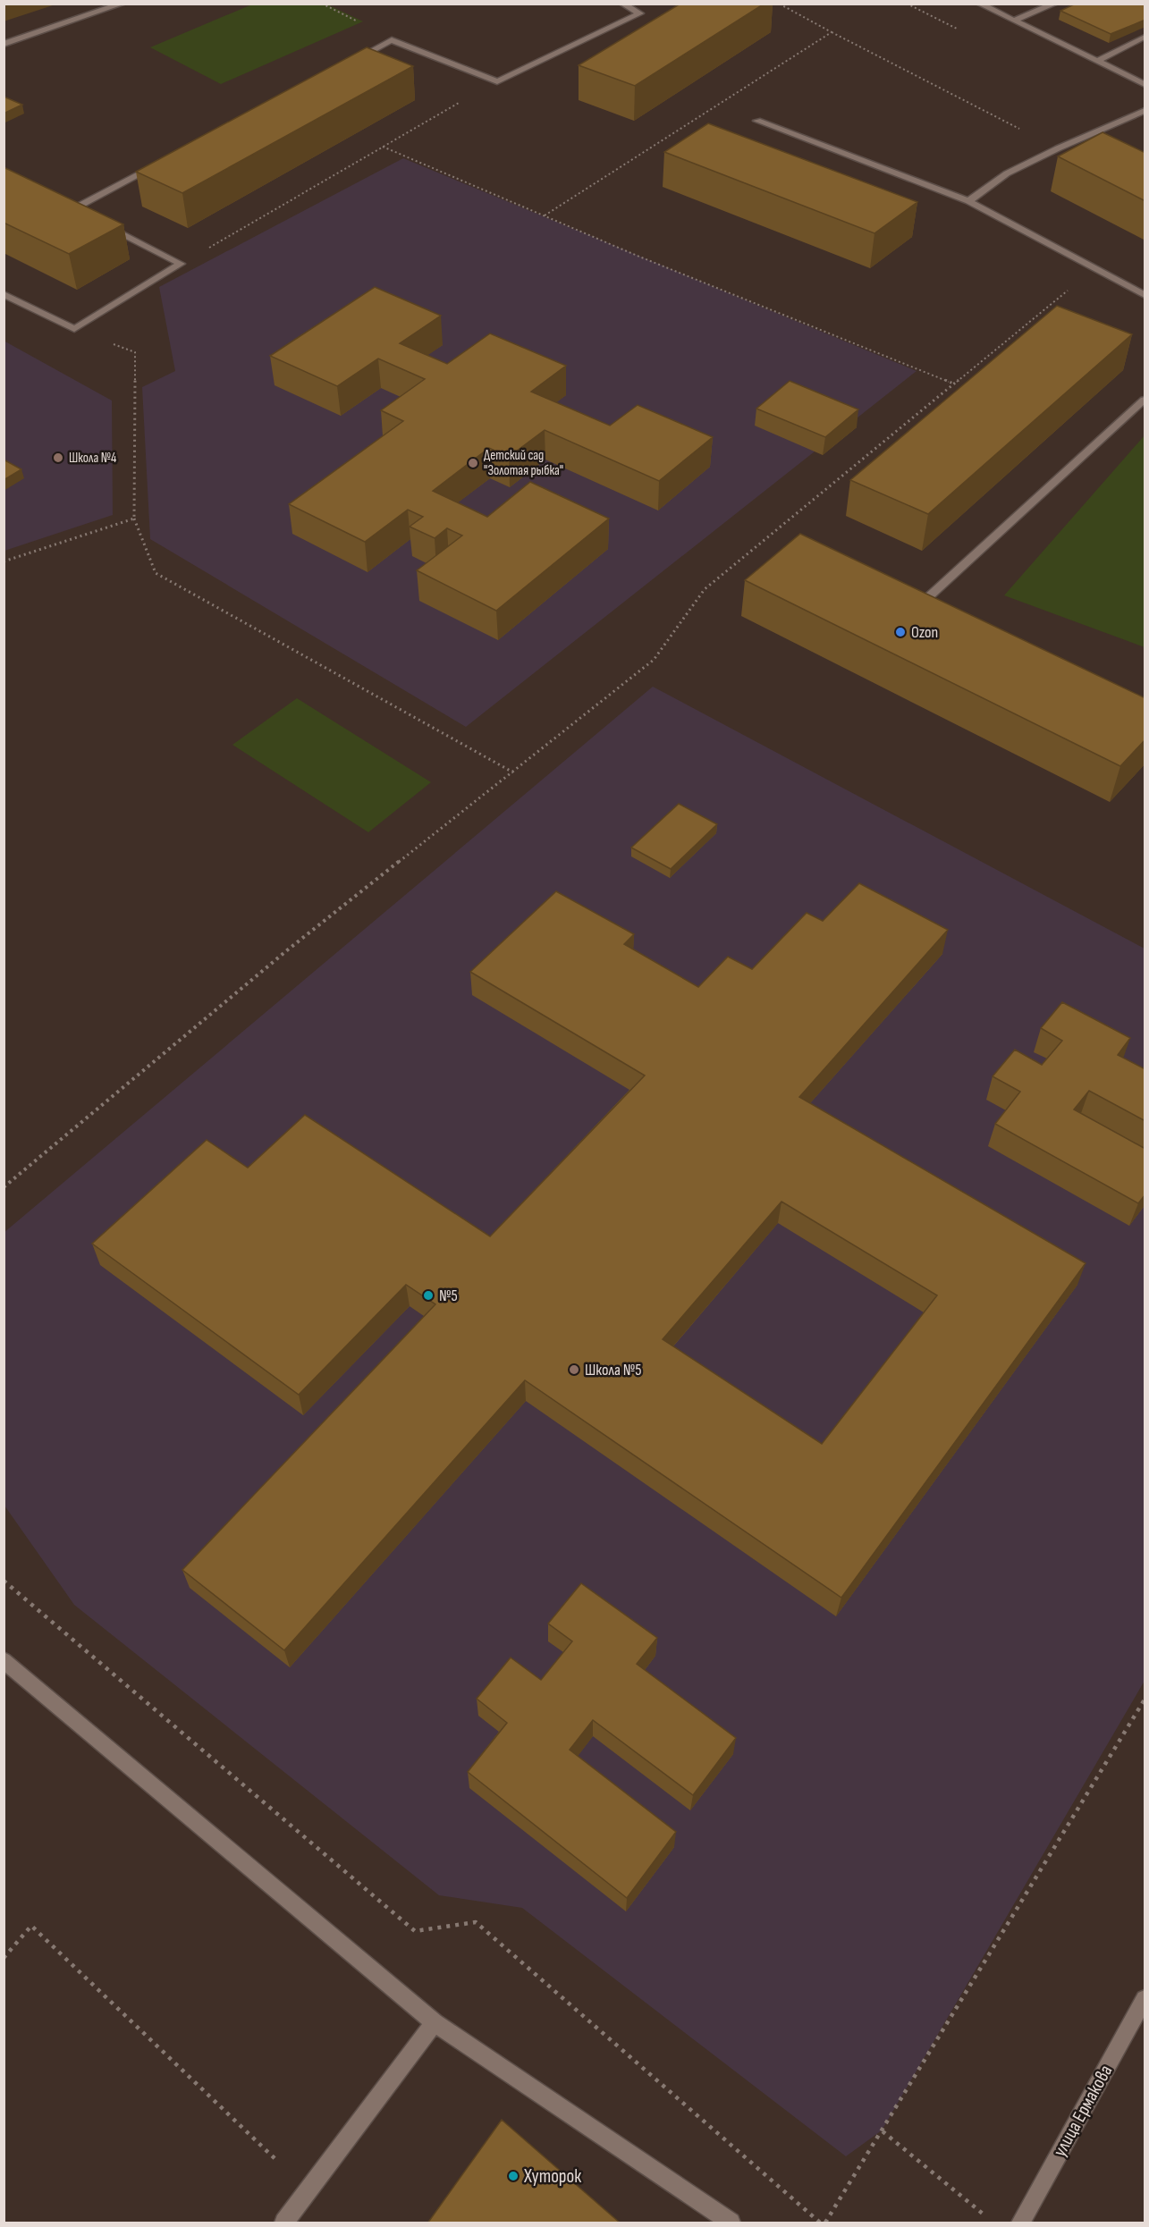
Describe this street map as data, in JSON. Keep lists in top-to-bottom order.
{
  "streets": {
    "street": ["улица Ермакова"]
  },
  "places": [
    "Школа №4",
    "Детский сад \"Золотая рыбка\"",
    "Ozon",
    "№5",
    "Школа №5",
    "Хуторок"
  ]
}
